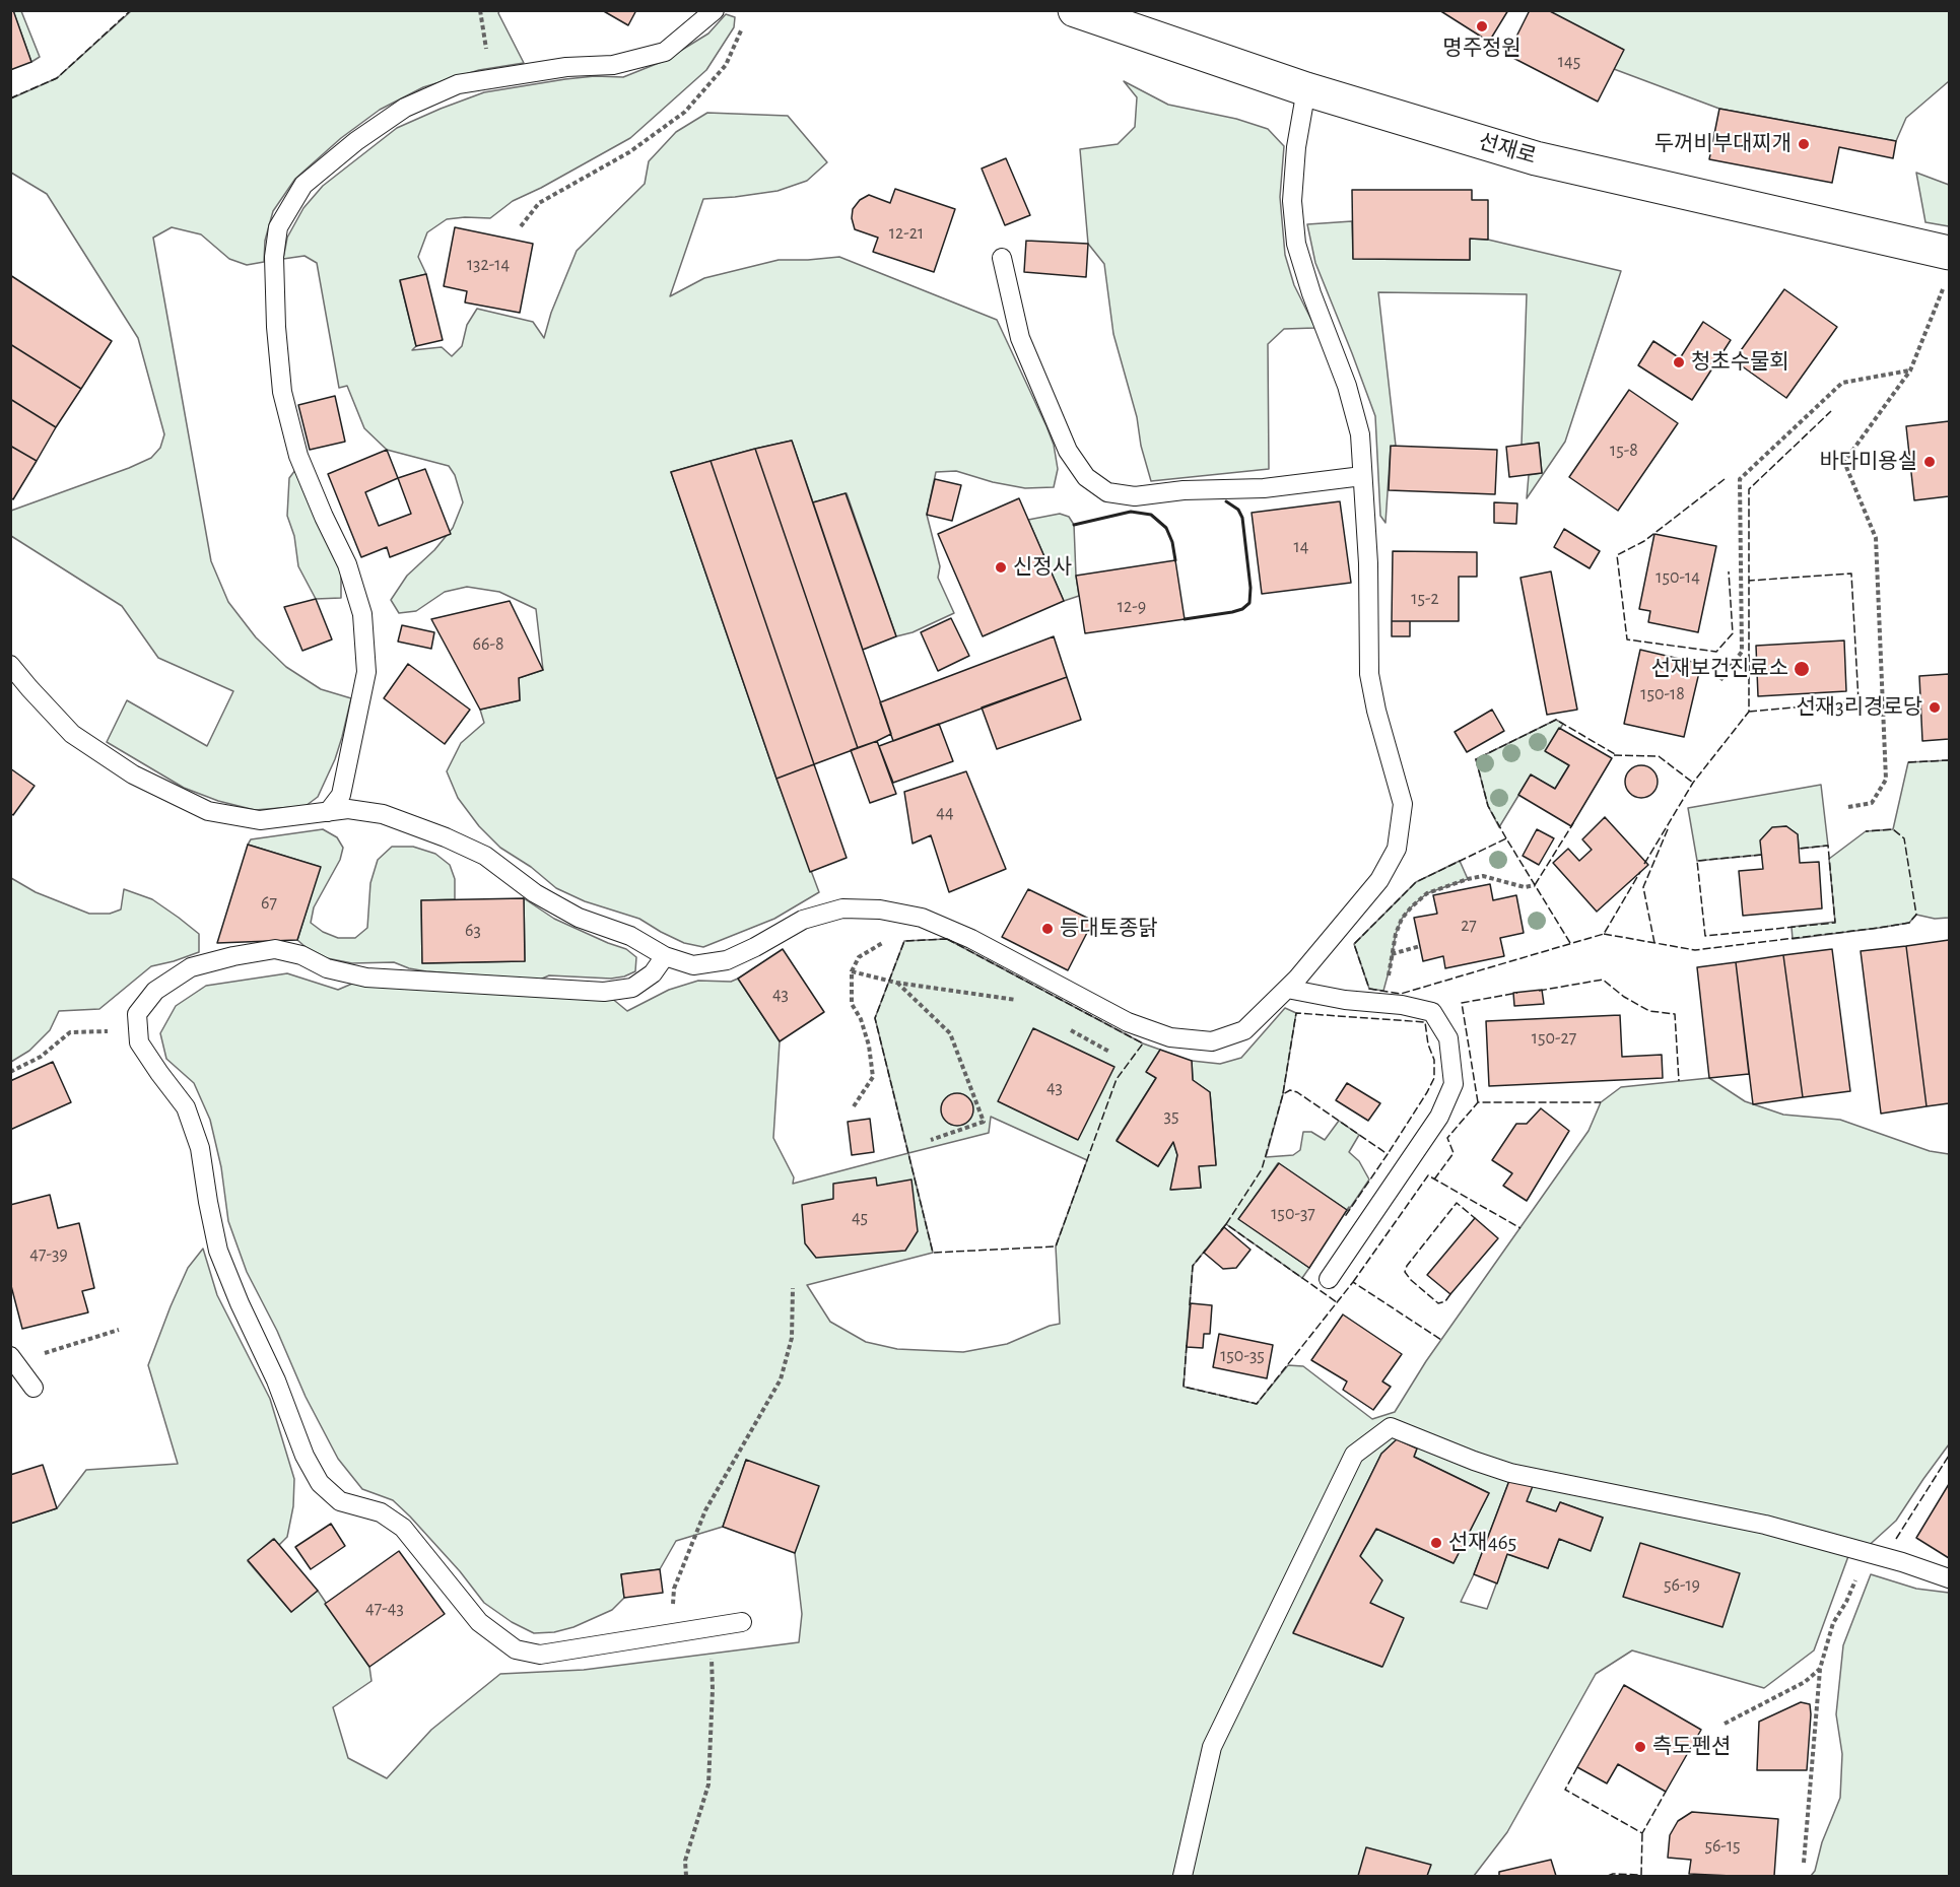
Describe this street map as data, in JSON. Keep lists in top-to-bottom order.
{
  "streets": {
    "street": ["선재로"]
  },
  "places": [
    "명주정원",
    "두꺼비부대찌개",
    "청초수물회",
    "바다미용실",
    "신정사",
    "선재보건진료소",
    "선재3리경로당",
    "등대토종닭",
    "선재465",
    "측도펜션"
  ],
  "house_numbers": [
    "145",
    "12-21",
    "132-14",
    "15-8",
    "14",
    "150-14",
    "15-2",
    "12-9",
    "66-8",
    "150-18",
    "44",
    "67",
    "27",
    "63",
    "43",
    "150-27",
    "43",
    "35",
    "150-37",
    "45",
    "47-39",
    "150-35",
    "56-19",
    "47-43",
    "56-15"
  ]
}
